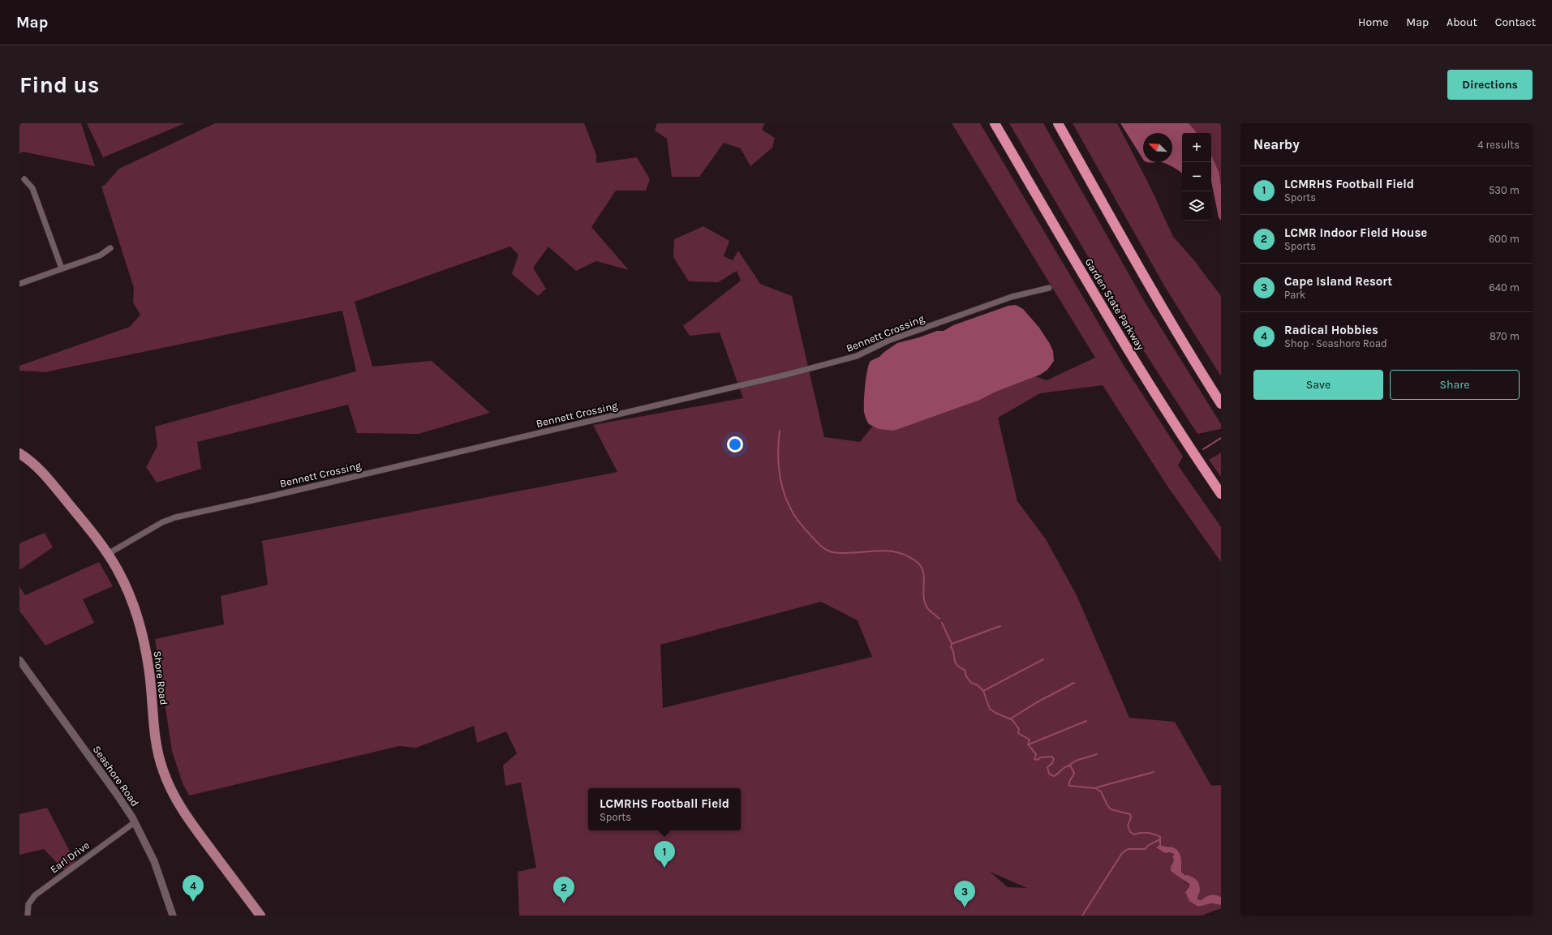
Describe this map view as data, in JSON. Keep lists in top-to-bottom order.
{
  "streets": {
    "highway": ["Garden State Parkway"],
    "main road": ["Shore Road"],
    "street": ["Bennett Crossing", "Seashore Road", "Earl Drive"]
  },
  "crossings": [
    ["Bennett Crossing", "Shore Road"],
    ["Seashore Road", "Earl Drive"]
  ],
  "north": "top left",
  "page": {
    "header": "Map",
    "nav": [
      "Home",
      "Map",
      "About",
      "Contact"
    ],
    "buttons": [
      "Directions",
      ["Save", "Share"]
    ],
    "title": "Find us",
    "heading": ["Nearby", "4 results"],
    "map_buttons": ["+", "−"],
    "list": [
      {
        "mark": "1",
        "name": "LCMRHS Football Field",
        "note": "Sports",
        "value": "530 m"
      },
      {
        "mark": "2",
        "name": "LCMR Indoor Field House",
        "note": "Sports",
        "value": "600 m"
      },
      {
        "mark": "3",
        "name": "Cape Island Resort",
        "note": "Park",
        "value": "640 m"
      },
      {
        "mark": "4",
        "name": "Radical Hobbies",
        "note": "Shop · Seashore Road",
        "value": "870 m"
      }
    ],
    "popup": ["LCMRHS Football Field", "Sports"],
    "pins": [
      "1",
      "4",
      "2",
      "3"
    ]
  }
}
